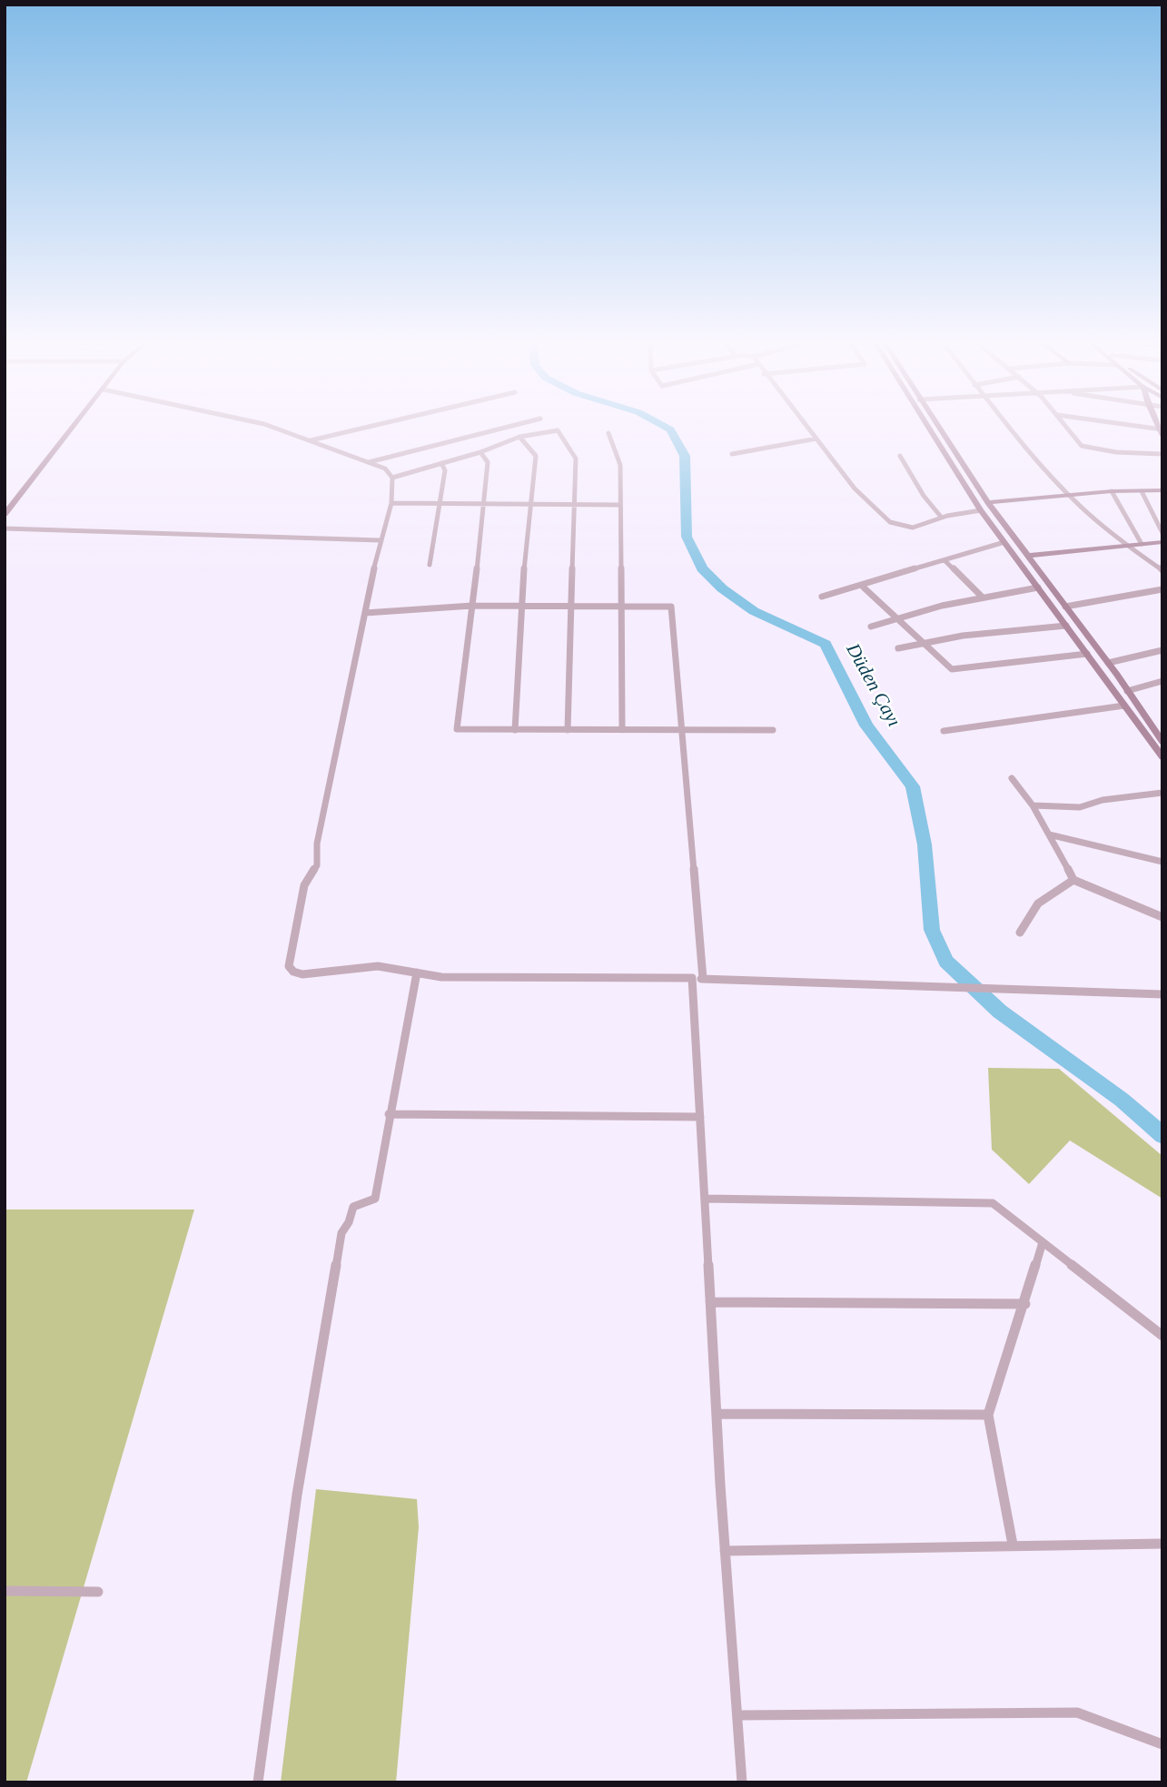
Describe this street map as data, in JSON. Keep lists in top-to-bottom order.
{
  "water": ["Düden Çayı"]
}
